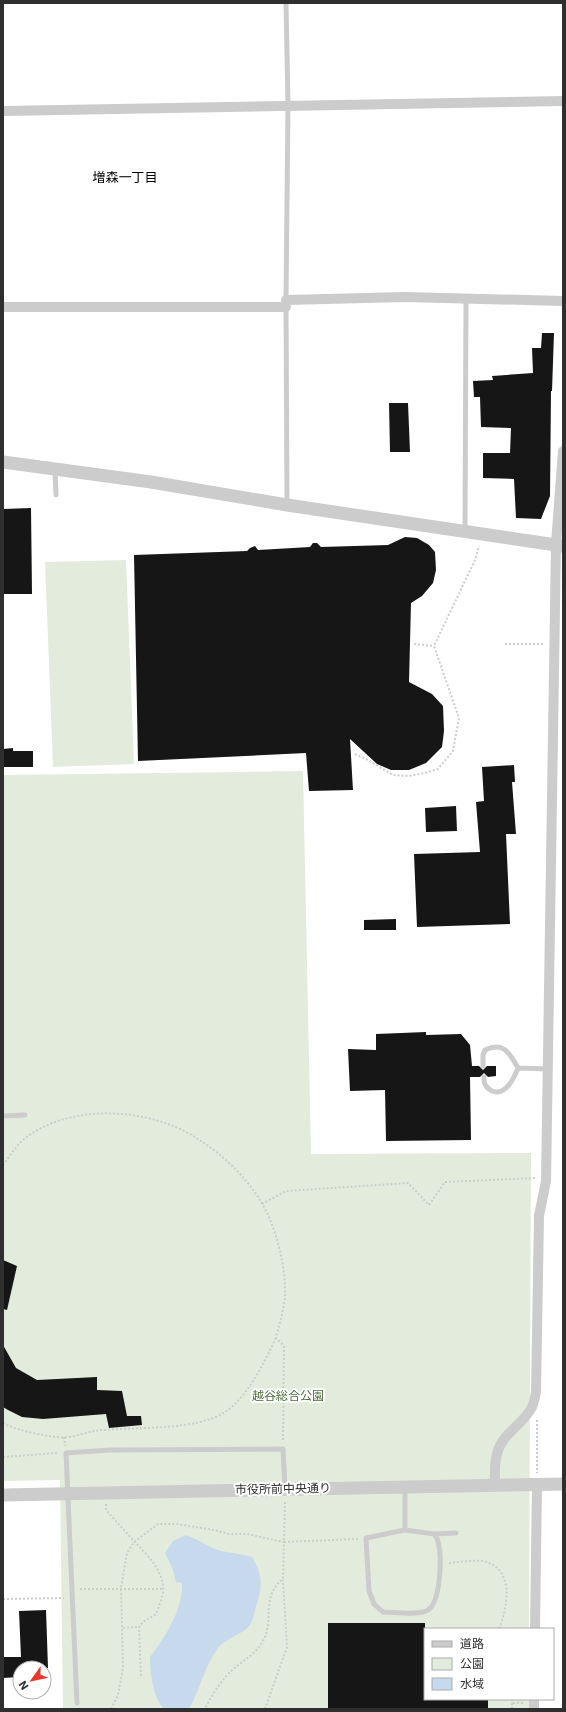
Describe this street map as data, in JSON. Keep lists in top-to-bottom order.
{
  "streets": {
    "street": ["市役所前中央通り"]
  },
  "districts": ["増森一丁目"],
  "parks": ["越谷総合公園"],
  "legend": ["道路", "公園", "水域"],
  "north": "bottom left"
}
